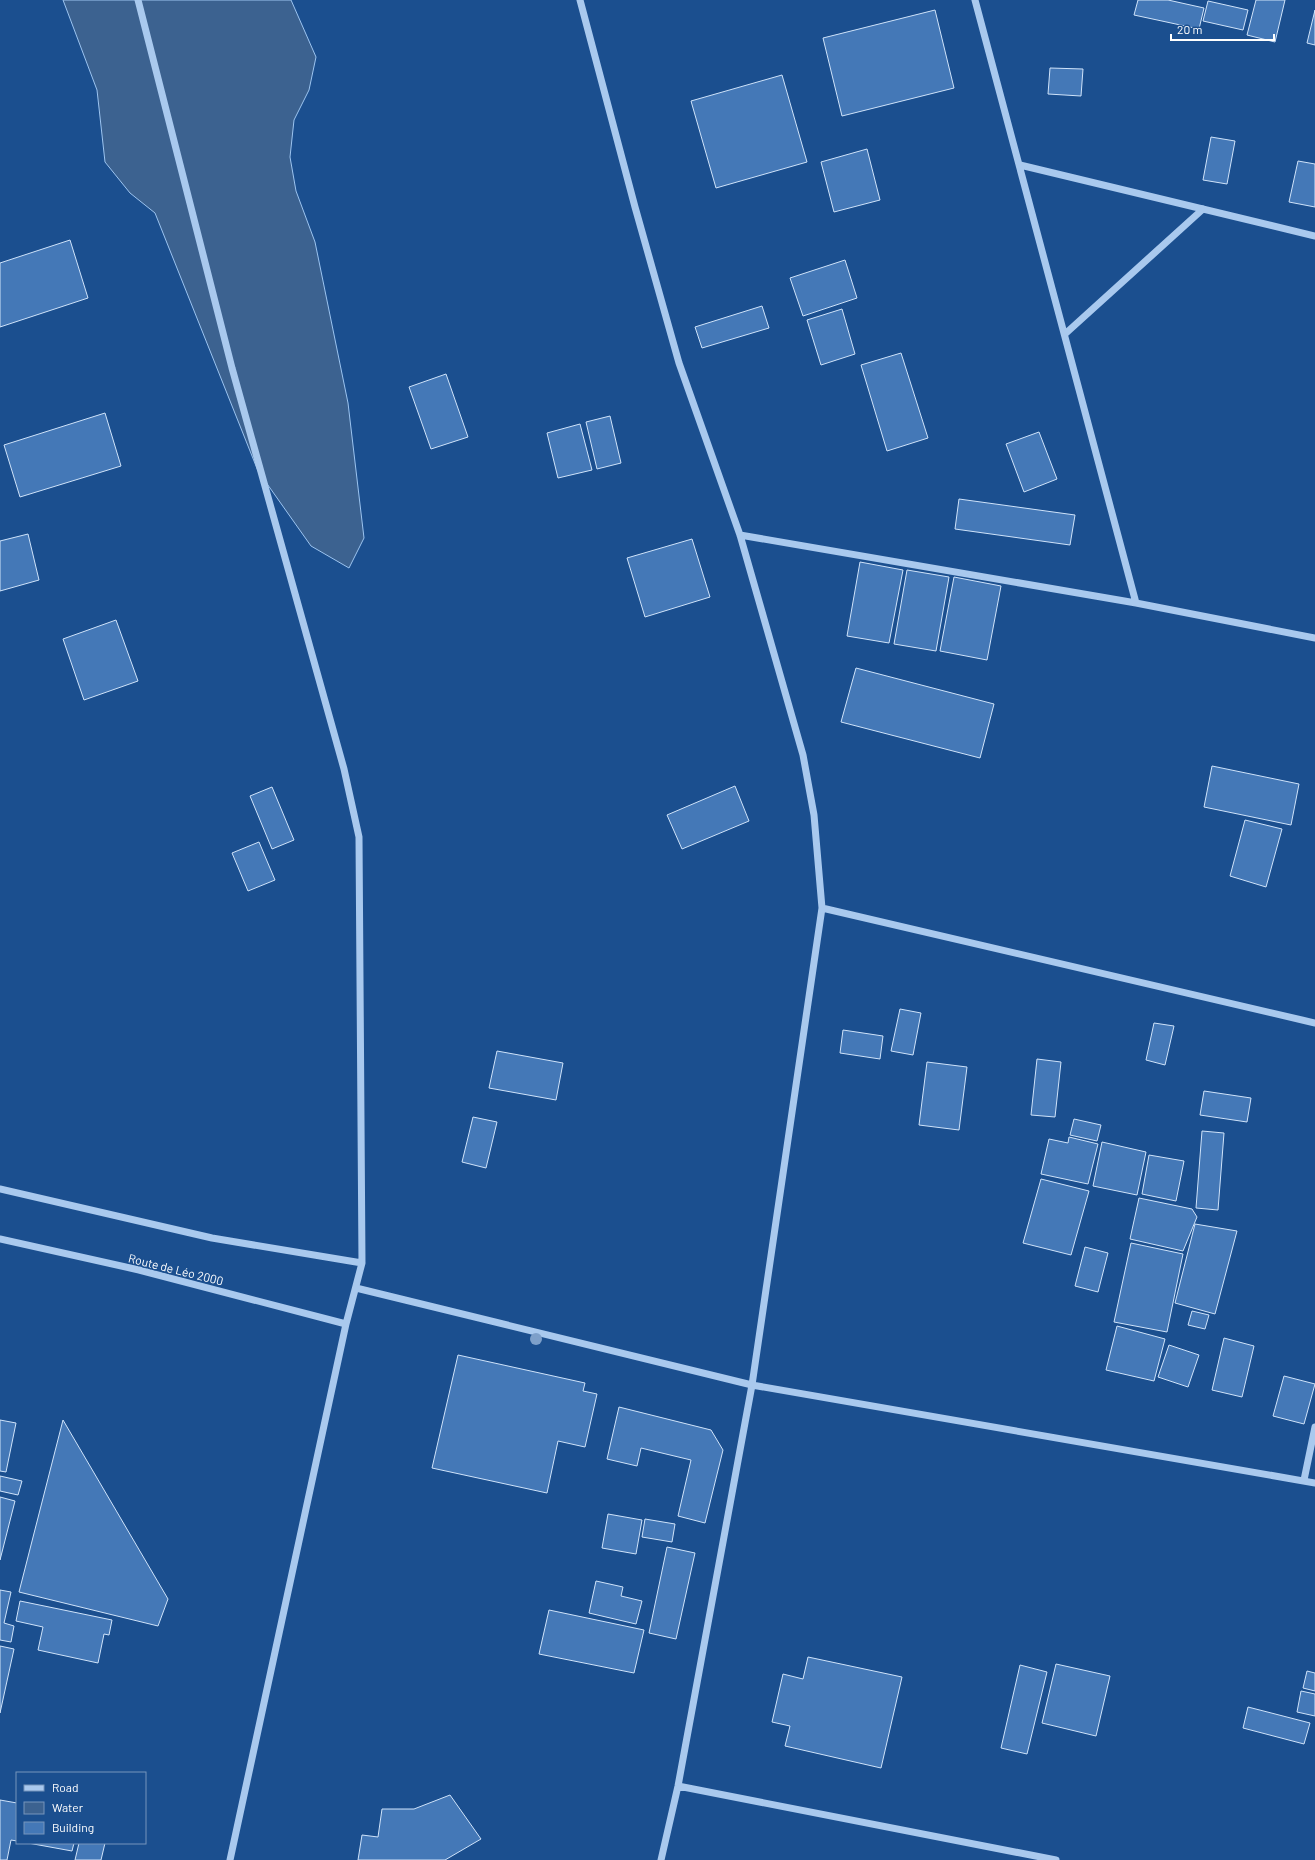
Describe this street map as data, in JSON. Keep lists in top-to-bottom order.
{
  "streets": {
    "street": ["Route de Léo 2000"]
  },
  "legend": ["Road", "Water", "Building"],
  "scale_bar": "20 m"
}
